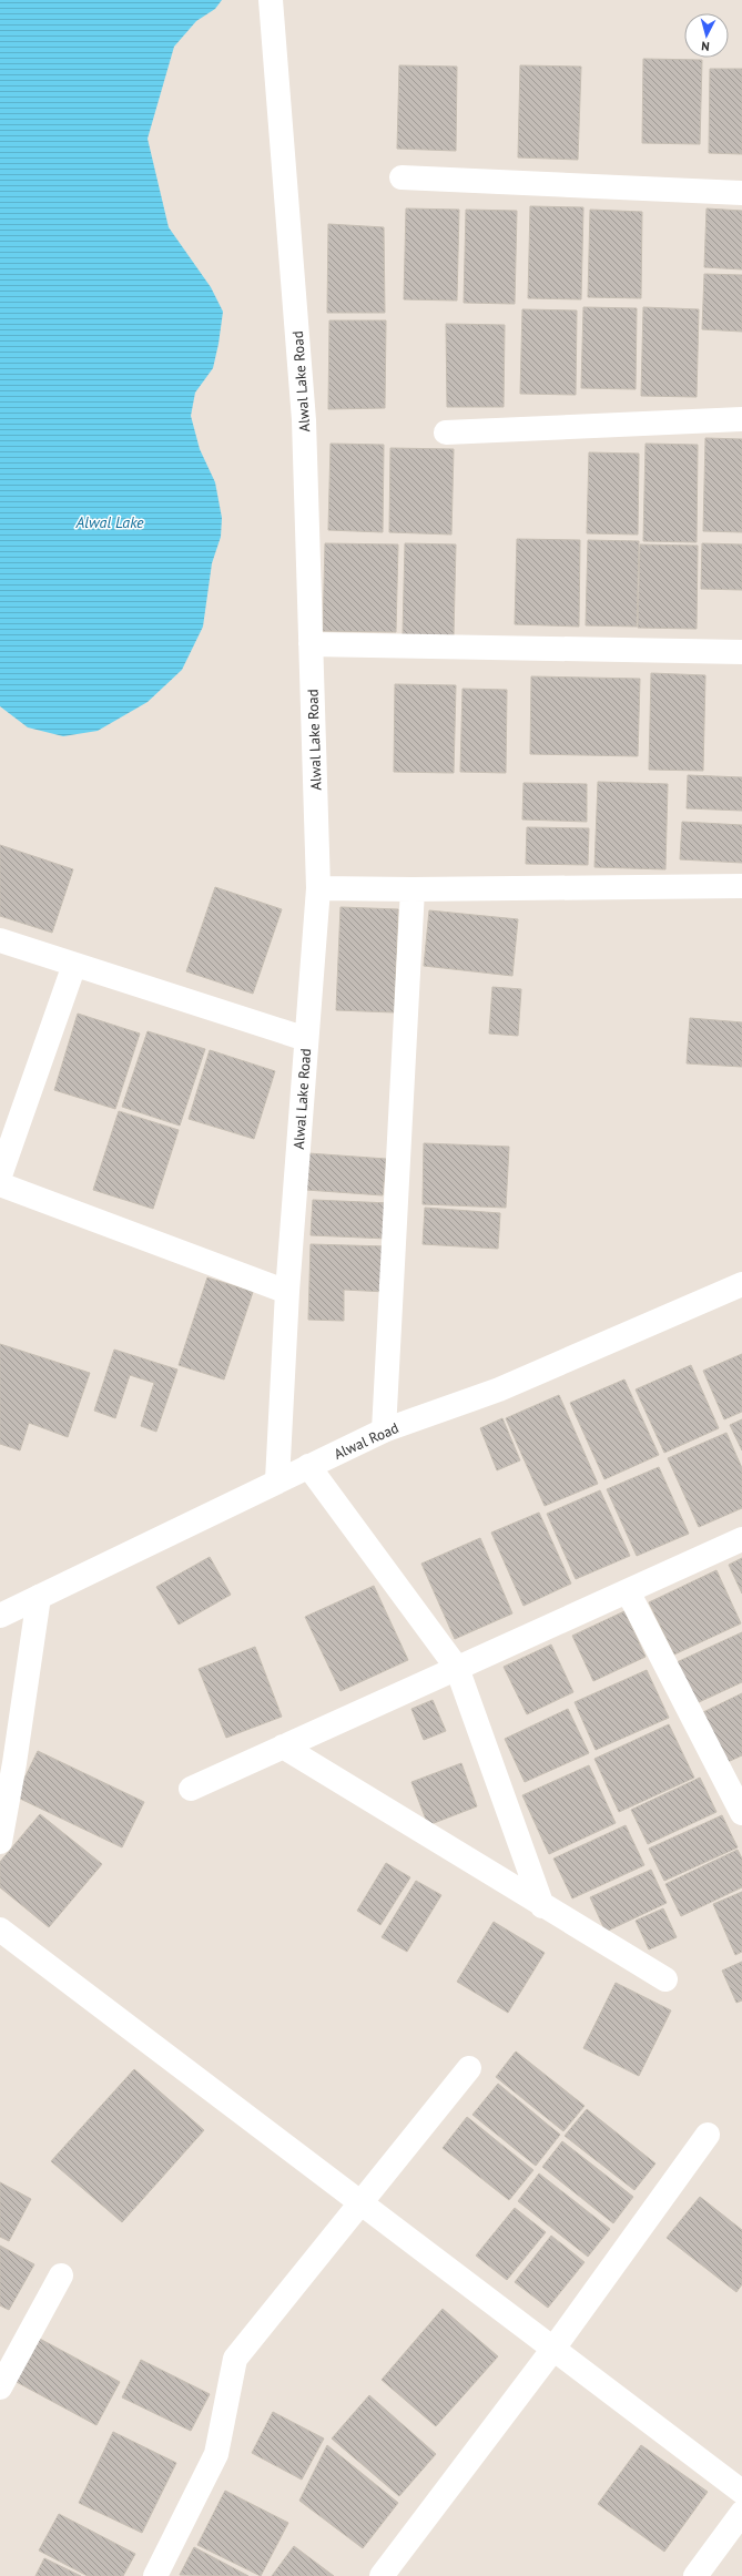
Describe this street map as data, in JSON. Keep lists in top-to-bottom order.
{
  "streets": {
    "street": ["Alwal Lake Road", "Alwal Road"]
  },
  "crossings": [
    ["Alwal Lake Road", "Alwal Road"]
  ],
  "water": ["Alwal Lake"],
  "north": "bottom"
}
